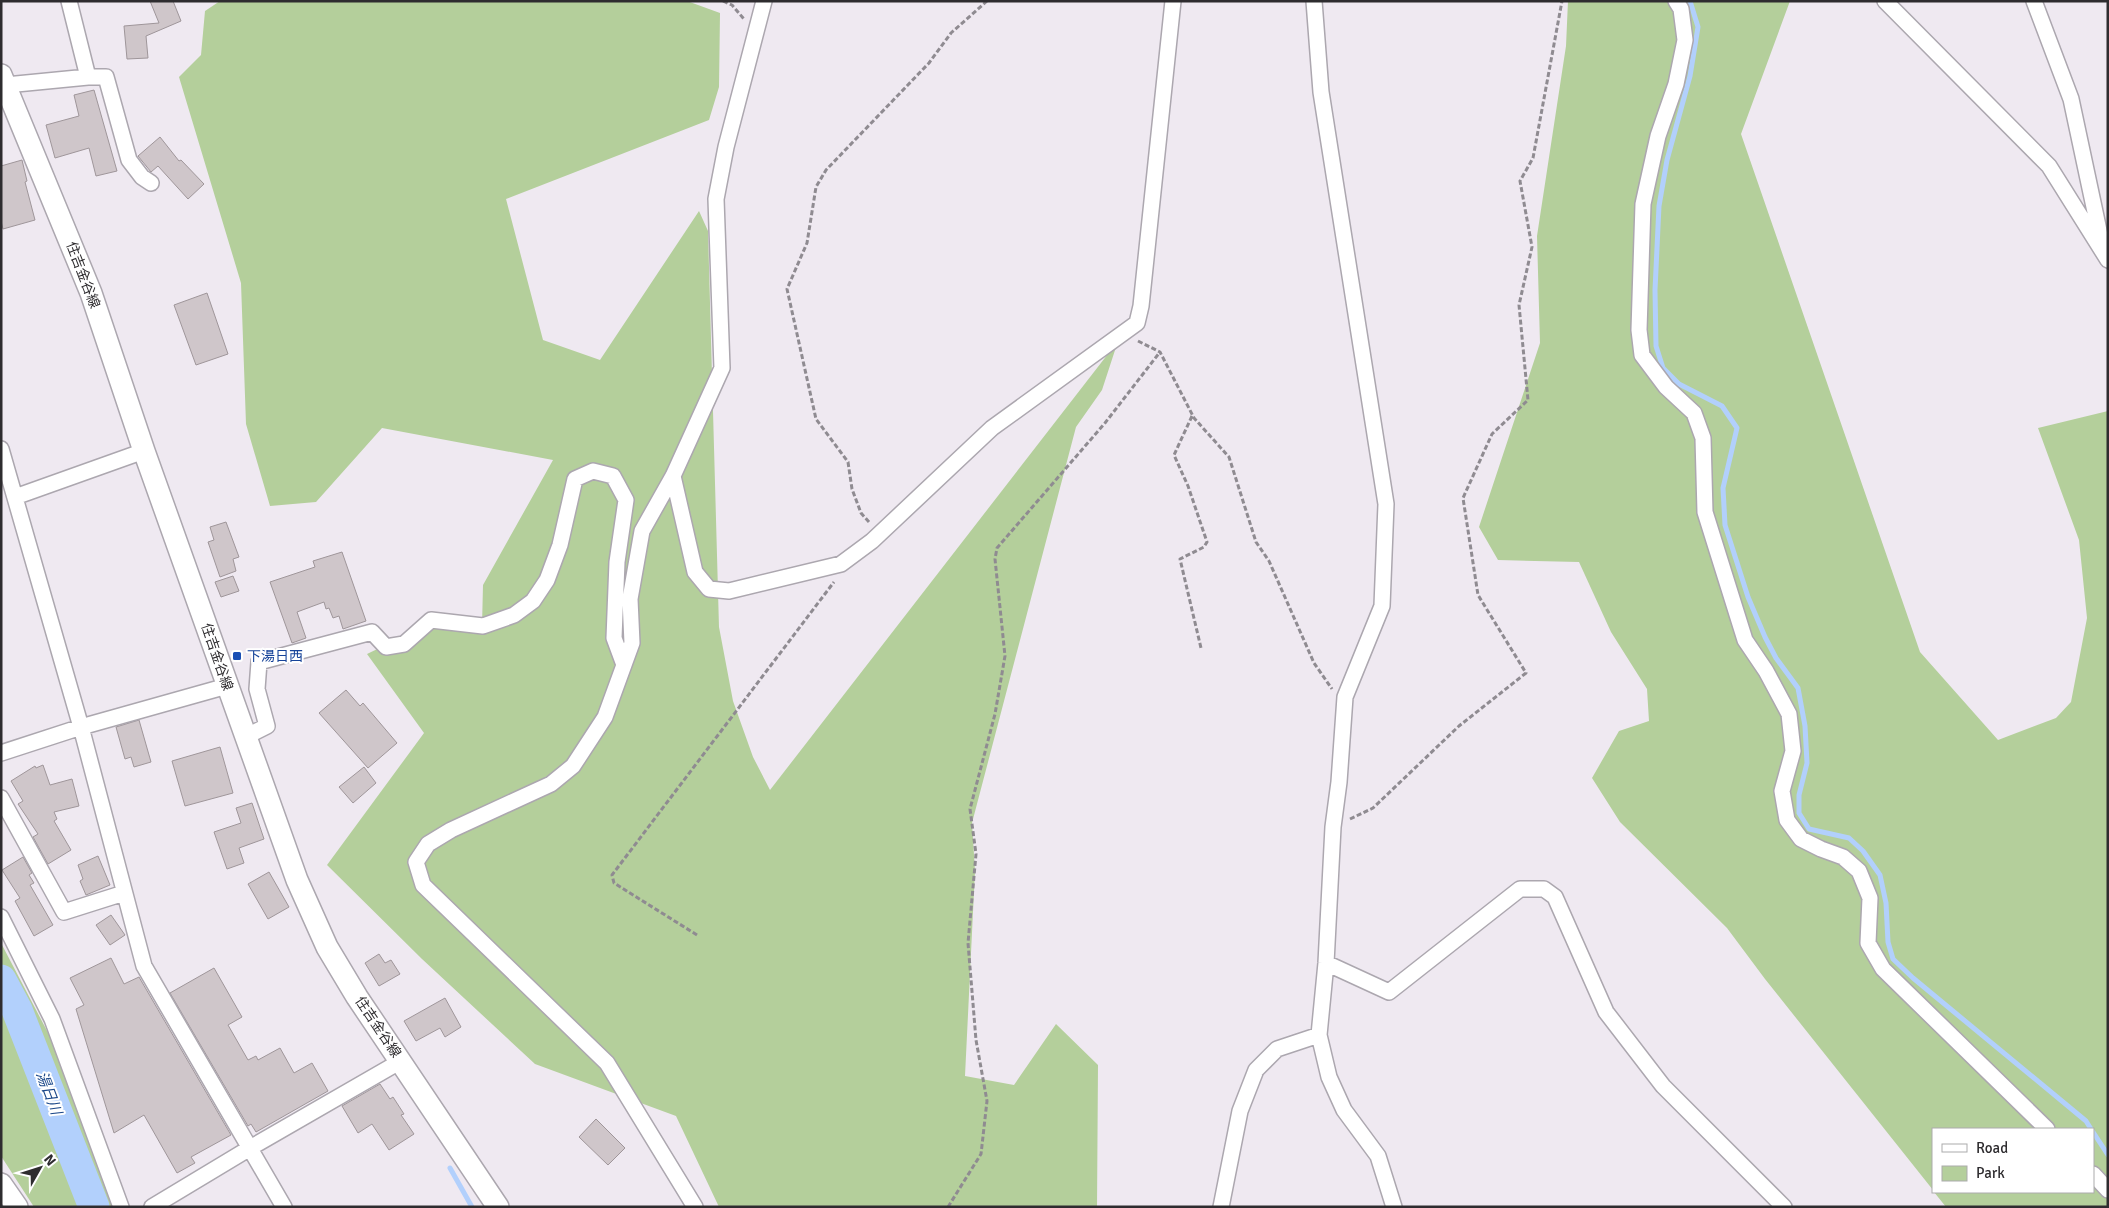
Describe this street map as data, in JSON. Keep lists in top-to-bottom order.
{
  "streets": {
    "main road": ["住吉金谷線"]
  },
  "water": ["湯日川"],
  "places": {
    "transit": ["下湯日西"]
  },
  "legend": ["Road", "Park"],
  "north": "top right"
}
